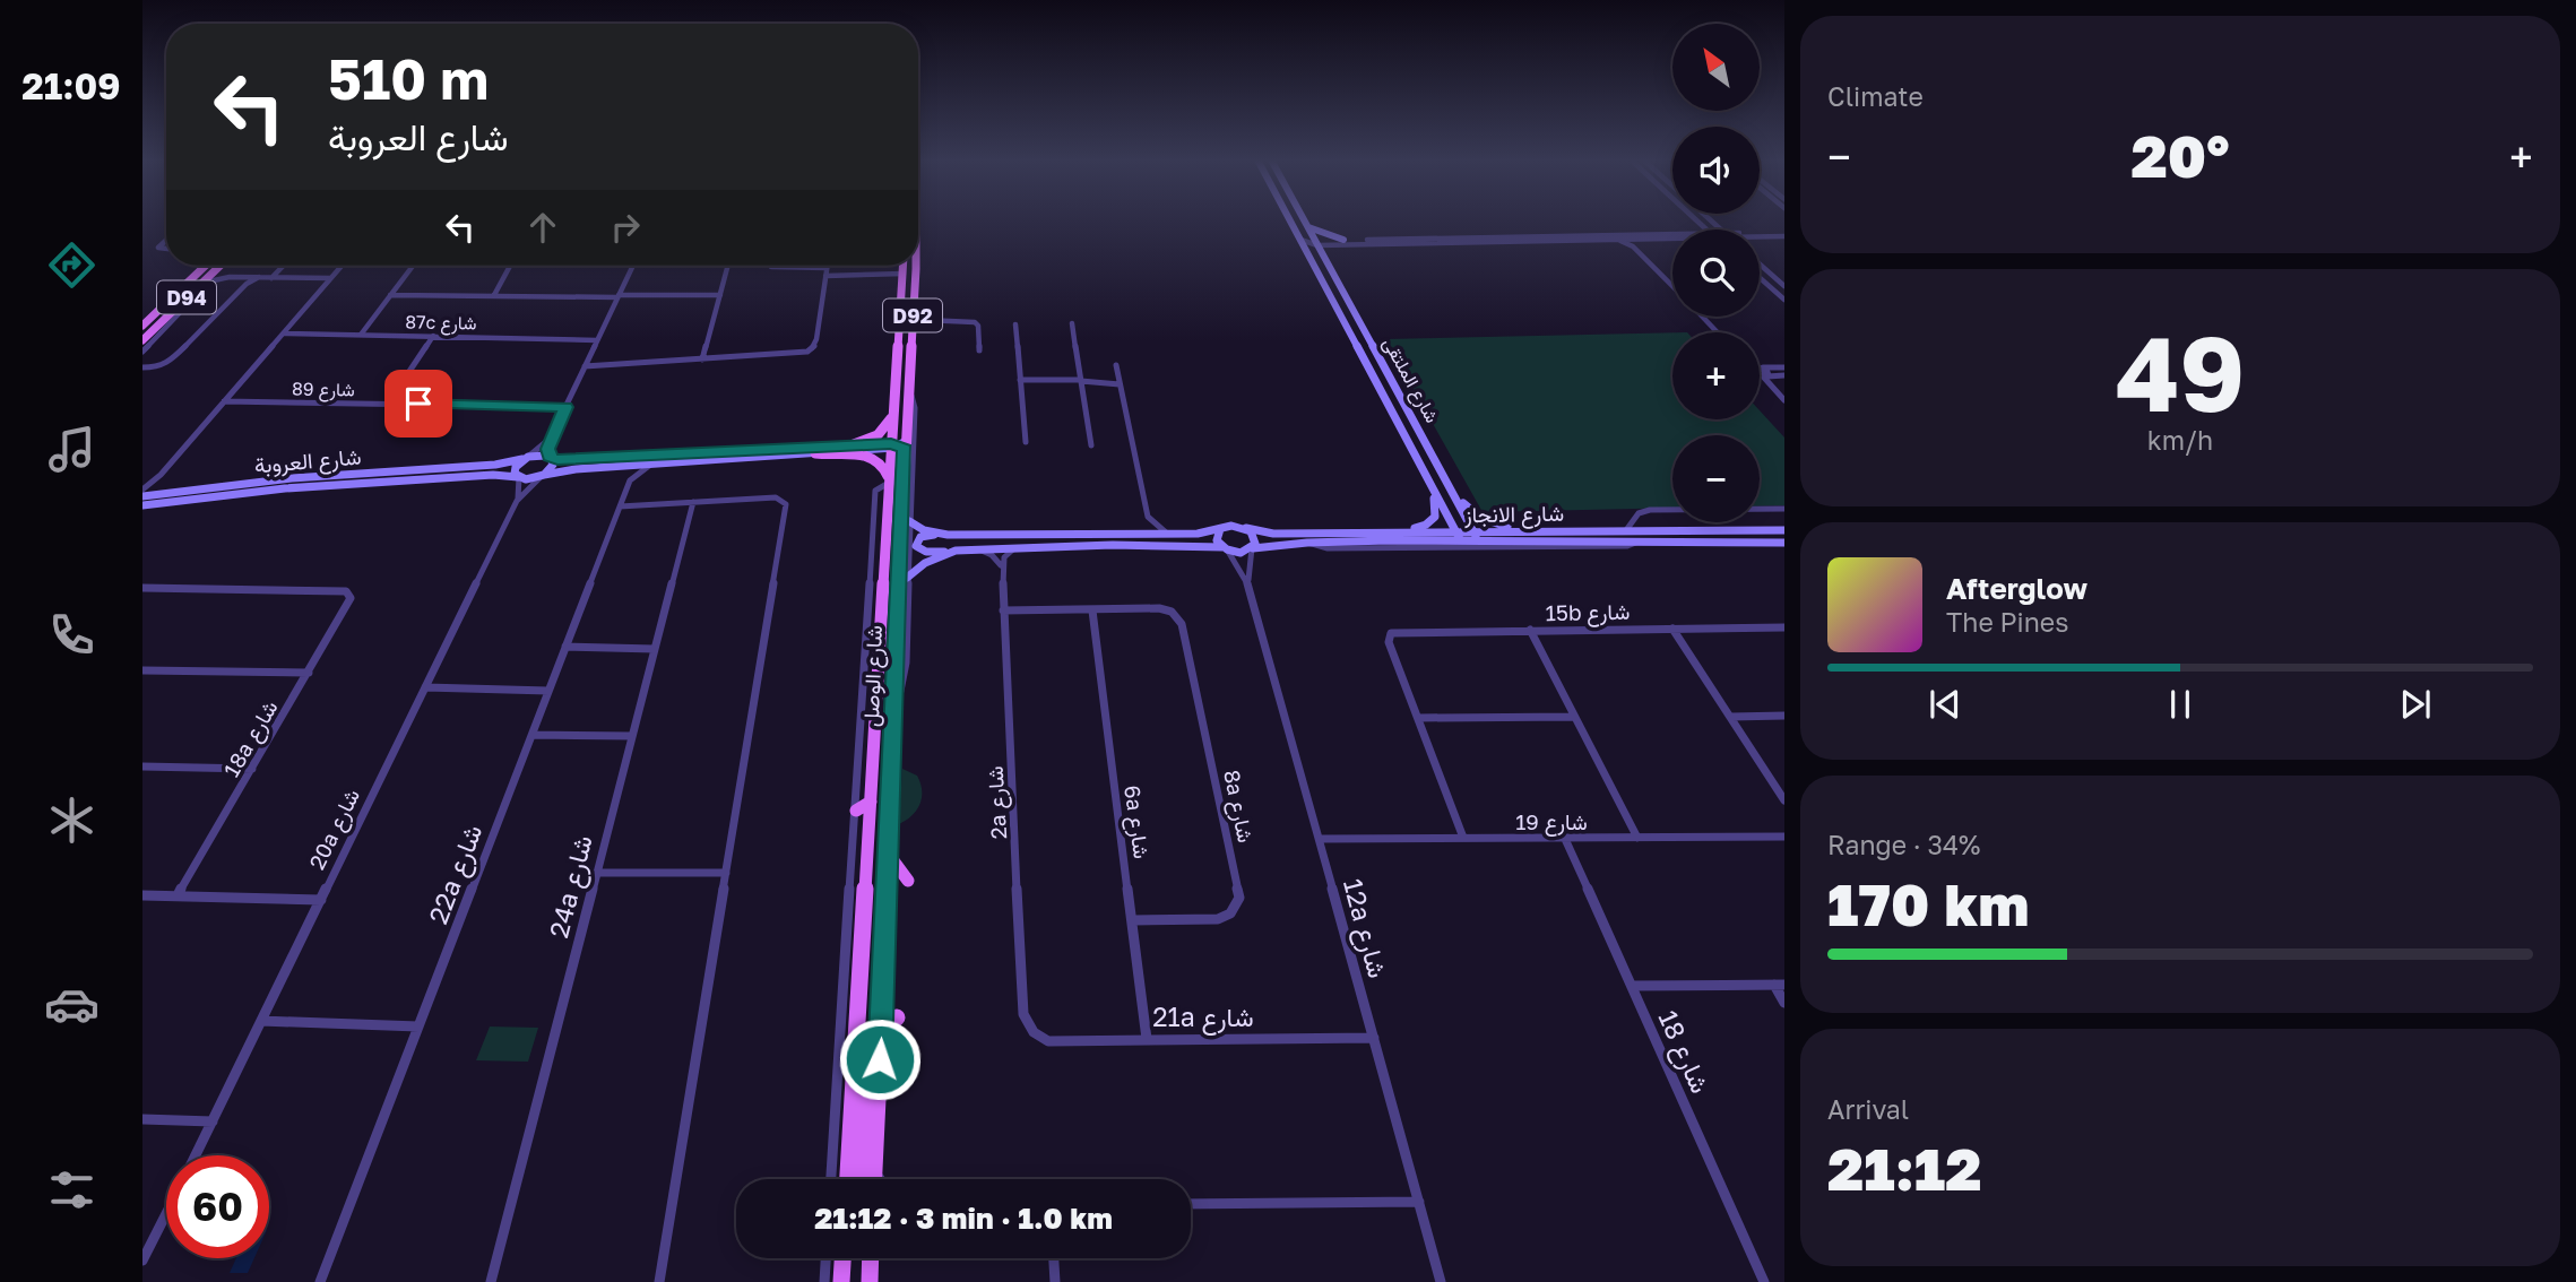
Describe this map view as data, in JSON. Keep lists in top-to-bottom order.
{
  "streets": {
    "main road": ["D94", "D92", "شارع الوصل"],
    "street": [
      "87c شارع",
      "شارع الملتقى",
      "شارع 89",
      "شارع العروبة",
      "شارع الانجاز",
      "15b شارع",
      "18a شارع",
      "2a شارع",
      "8a شارع",
      "شارع 19",
      "6a شارع",
      "20a شارع",
      "22a شارع",
      "24a شارع",
      "12a شارع",
      "21a شارع",
      "شارع 18"
    ]
  },
  "crossings": [
    ["شارع الملتقى", "شارع الانجاز"],
    ["شارع العروبة", "20a شارع"],
    ["شارع الانجاز", "12a شارع"],
    ["2a شارع", "21a شارع"],
    ["8a شارع", "6a شارع"],
    ["شارع 19", "12a شارع"],
    ["شارع 19", "شارع 18"],
    ["6a شارع", "21a شارع"],
    ["12a شارع", "21a شارع"]
  ],
  "north": "top left",
  "page": {
    "tabs": "21:09",
    "tile": [
      "Climate",
      ["49", "km/h"],
      ["Range · 34%", "170 km"],
      ["Arrival", "21:12"]
    ],
    "map_buttons": ["+", "−"],
    "turn": ["510 m", "شارع العروبة"],
    "heat": ["−", "20°", "+"],
    "song": ["Afterglow", "The Pines"],
    "limit": "60",
    "trip": "21:12 · 3 min · 1.0 km"
  }
}
